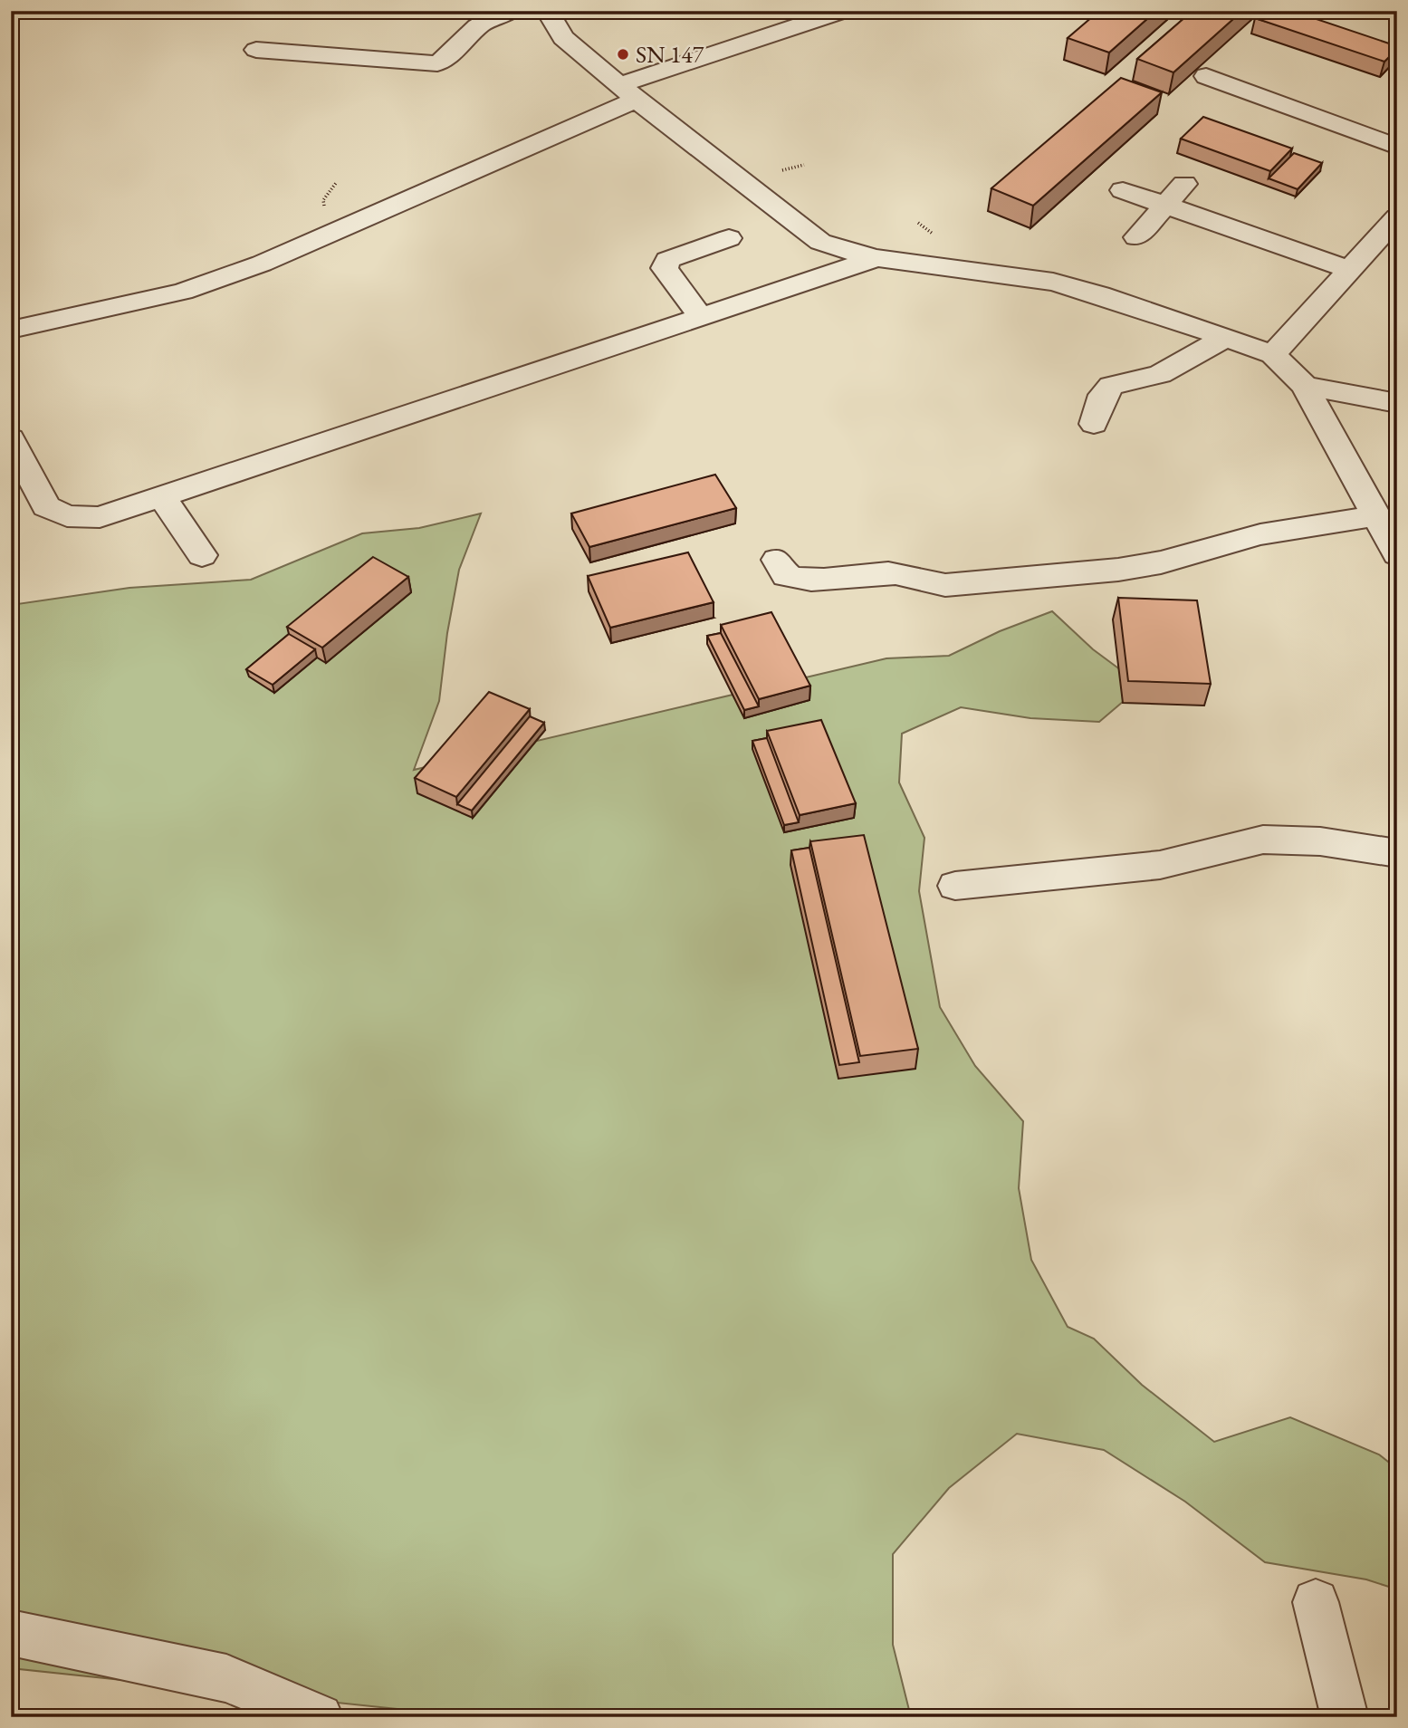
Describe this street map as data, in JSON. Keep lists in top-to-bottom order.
{
  "places": ["SN 147"]
}
